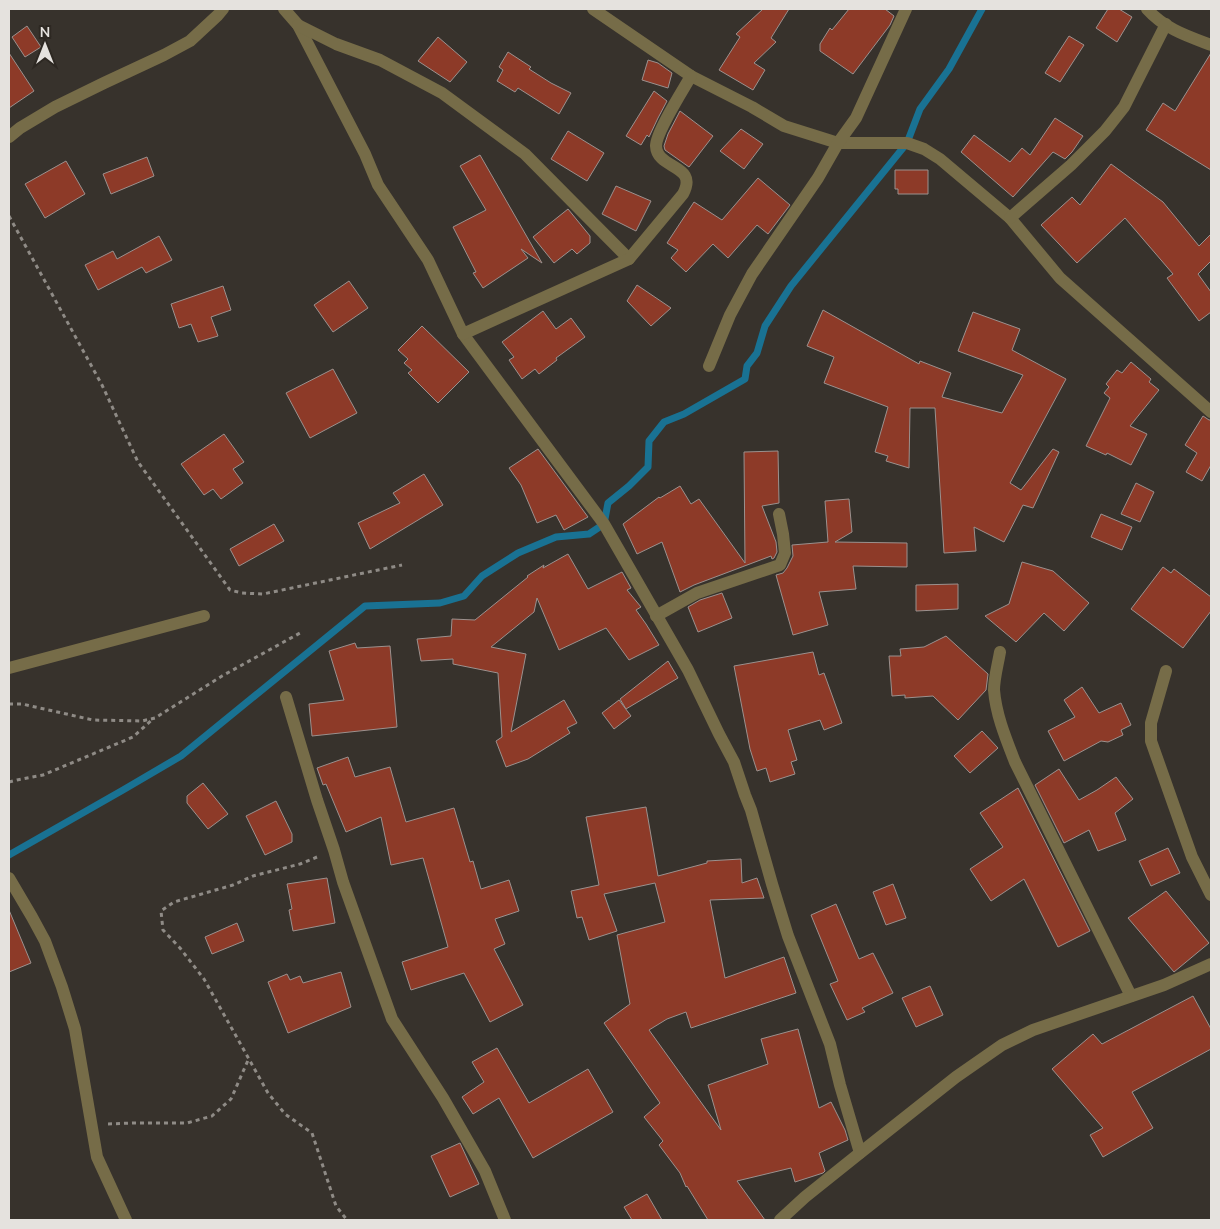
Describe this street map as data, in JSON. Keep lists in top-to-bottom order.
{
  "north": "top"
}
